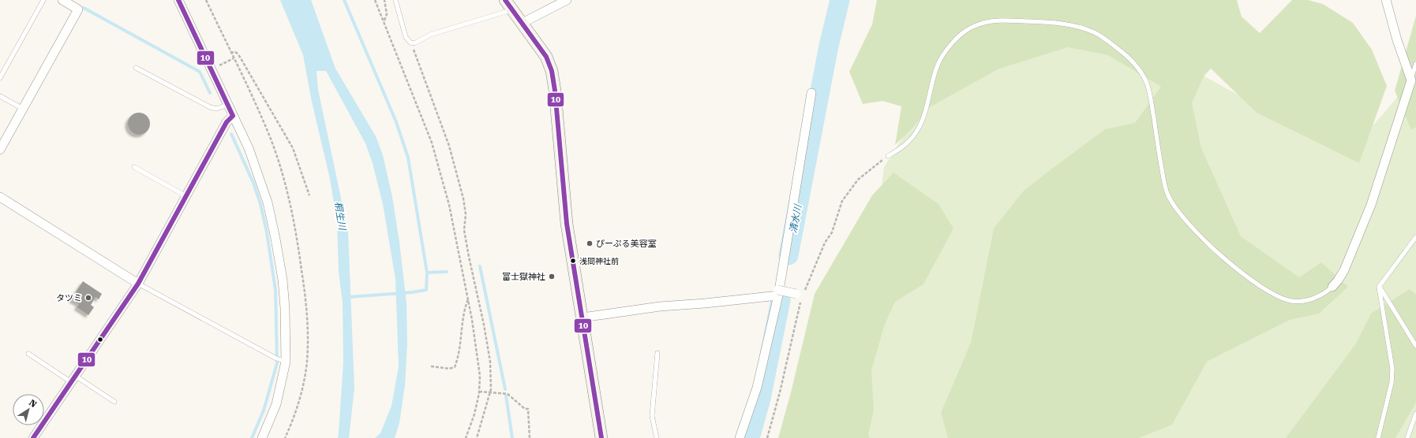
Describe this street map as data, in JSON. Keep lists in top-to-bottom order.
{
  "water": ["桐生川", "清水川"],
  "places": [
    "ぴーぷる美容室",
    "浅間神社前",
    "富士獄神社",
    "タツミ"
  ],
  "lines": ["transit line 10"],
  "north": "top right"
}
